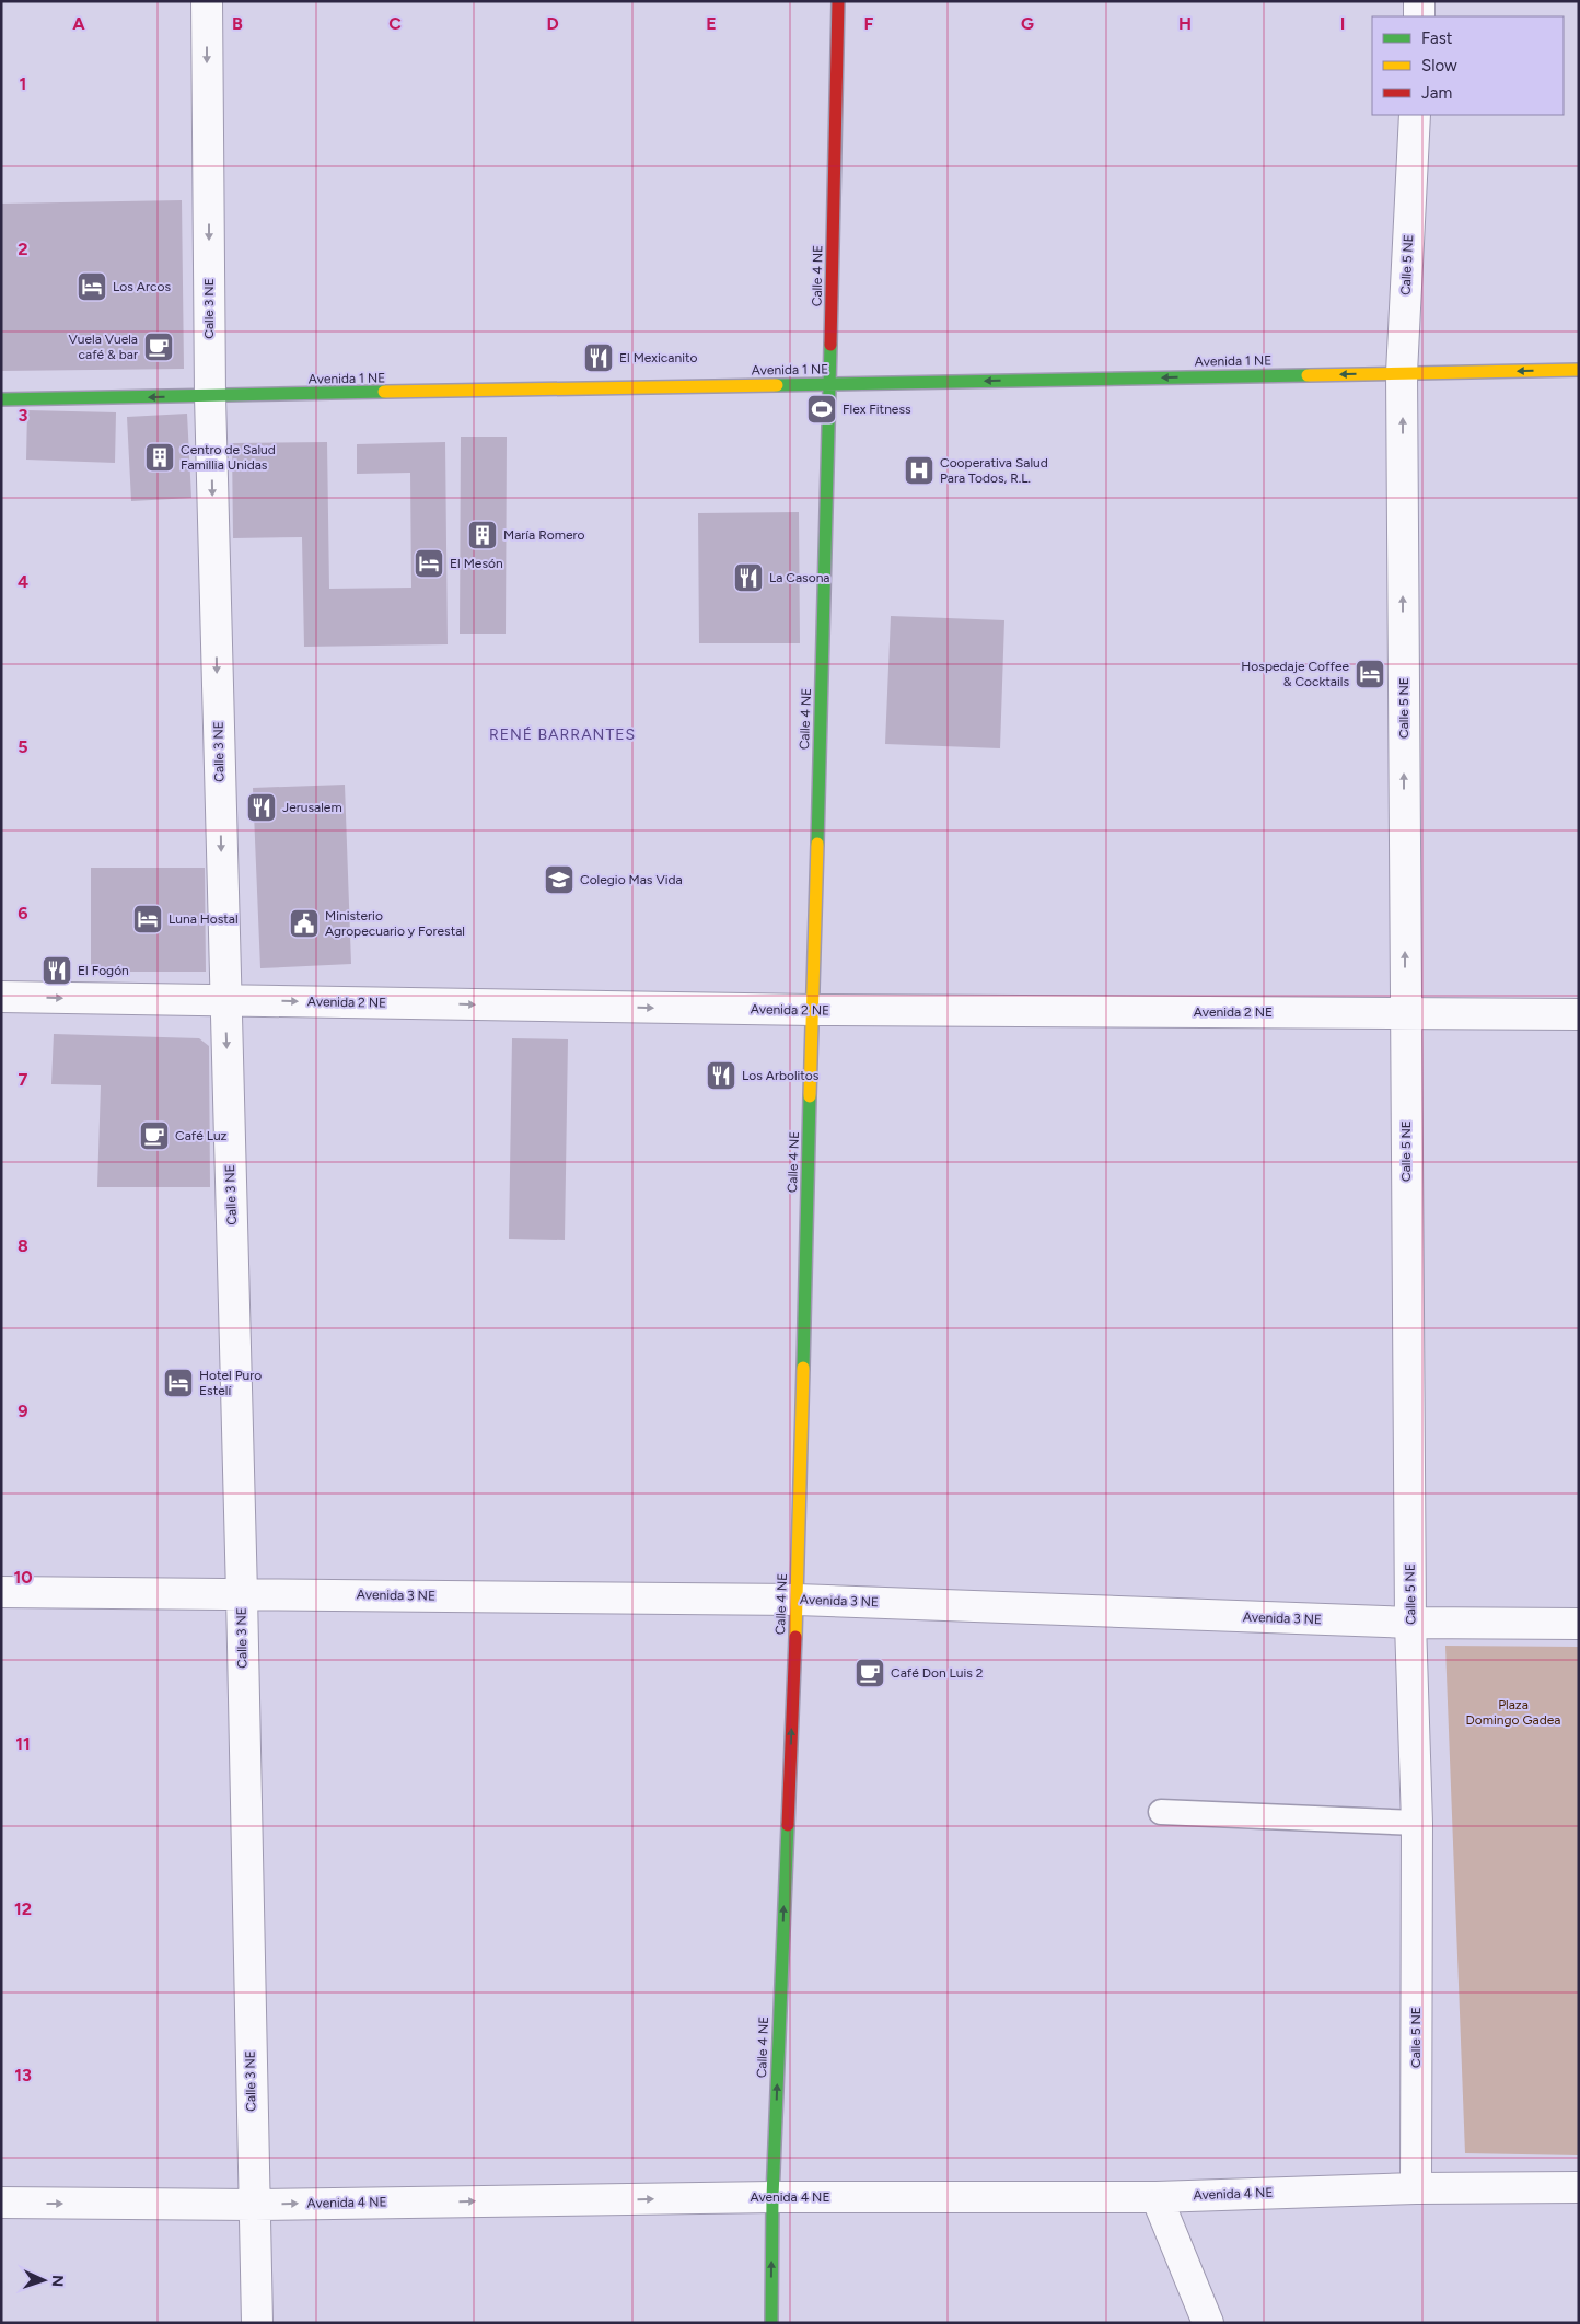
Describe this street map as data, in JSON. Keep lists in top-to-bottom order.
{
  "streets": {
    "street": [
      "Calle 5 NE",
      "Calle 4 NE",
      "Calle 3 NE",
      "Avenida 1 NE",
      "Avenida 2 NE",
      "Avenida 3 NE",
      "Avenida 4 NE"
    ]
  },
  "crossings": [
    ["Calle 5 NE", "Avenida 1 NE"],
    ["Calle 5 NE", "Avenida 2 NE"],
    ["Calle 5 NE", "Avenida 3 NE"],
    ["Calle 5 NE", "Avenida 4 NE"],
    ["Calle 4 NE", "Avenida 1 NE"],
    ["Calle 4 NE", "Avenida 2 NE"],
    ["Calle 4 NE", "Avenida 3 NE"],
    ["Calle 4 NE", "Avenida 4 NE"],
    ["Calle 3 NE", "Avenida 1 NE"],
    ["Calle 3 NE", "Avenida 2 NE"],
    ["Calle 3 NE", "Avenida 3 NE"],
    ["Calle 3 NE", "Avenida 4 NE"]
  ],
  "one_way": [
    "Calle 3 NE",
    "Avenida 1 NE",
    "Avenida 2 NE",
    "Avenida 4 NE"
  ],
  "districts": ["RENÉ BARRANTES"],
  "parks": ["Plaza Domingo Gadea"],
  "places": {
    "hotel": [
      "Los Arcos",
      "El Mesón",
      "Hospedaje Coffee & Cocktails",
      "Luna Hostal",
      "Hotel Puro Estelí"
    ],
    "cafe": ["Vuela Vuela café & bar", "Café Luz", "Café Don Luis 2"],
    "restaurant": [
      "El Mexicanito",
      "La Casona",
      "Jerusalem",
      "El Fogón",
      "Los Arbolitos"
    ],
    "sports": ["Flex Fitness"],
    "building": ["Centro de Salud Famillia Unidas", "María Romero"],
    "hospital": ["Cooperativa Salud Para Todos, R.L."],
    "school or university": ["Colegio Mas Vida"],
    "public building": ["Ministerio Agropecuario y Forestal"]
  },
  "legend": ["Fast", "Slow", "Jam"],
  "north": "right",
  "grid": {
    "columns": [
      "A",
      "B",
      "C",
      "D",
      "E",
      "F",
      "G",
      "H",
      "I"
    ],
    "rows": [
      "1",
      "2",
      "3",
      "4",
      "5",
      "6",
      "7",
      "8",
      "9",
      "10",
      "11",
      "12",
      "13"
    ]
  }
}
